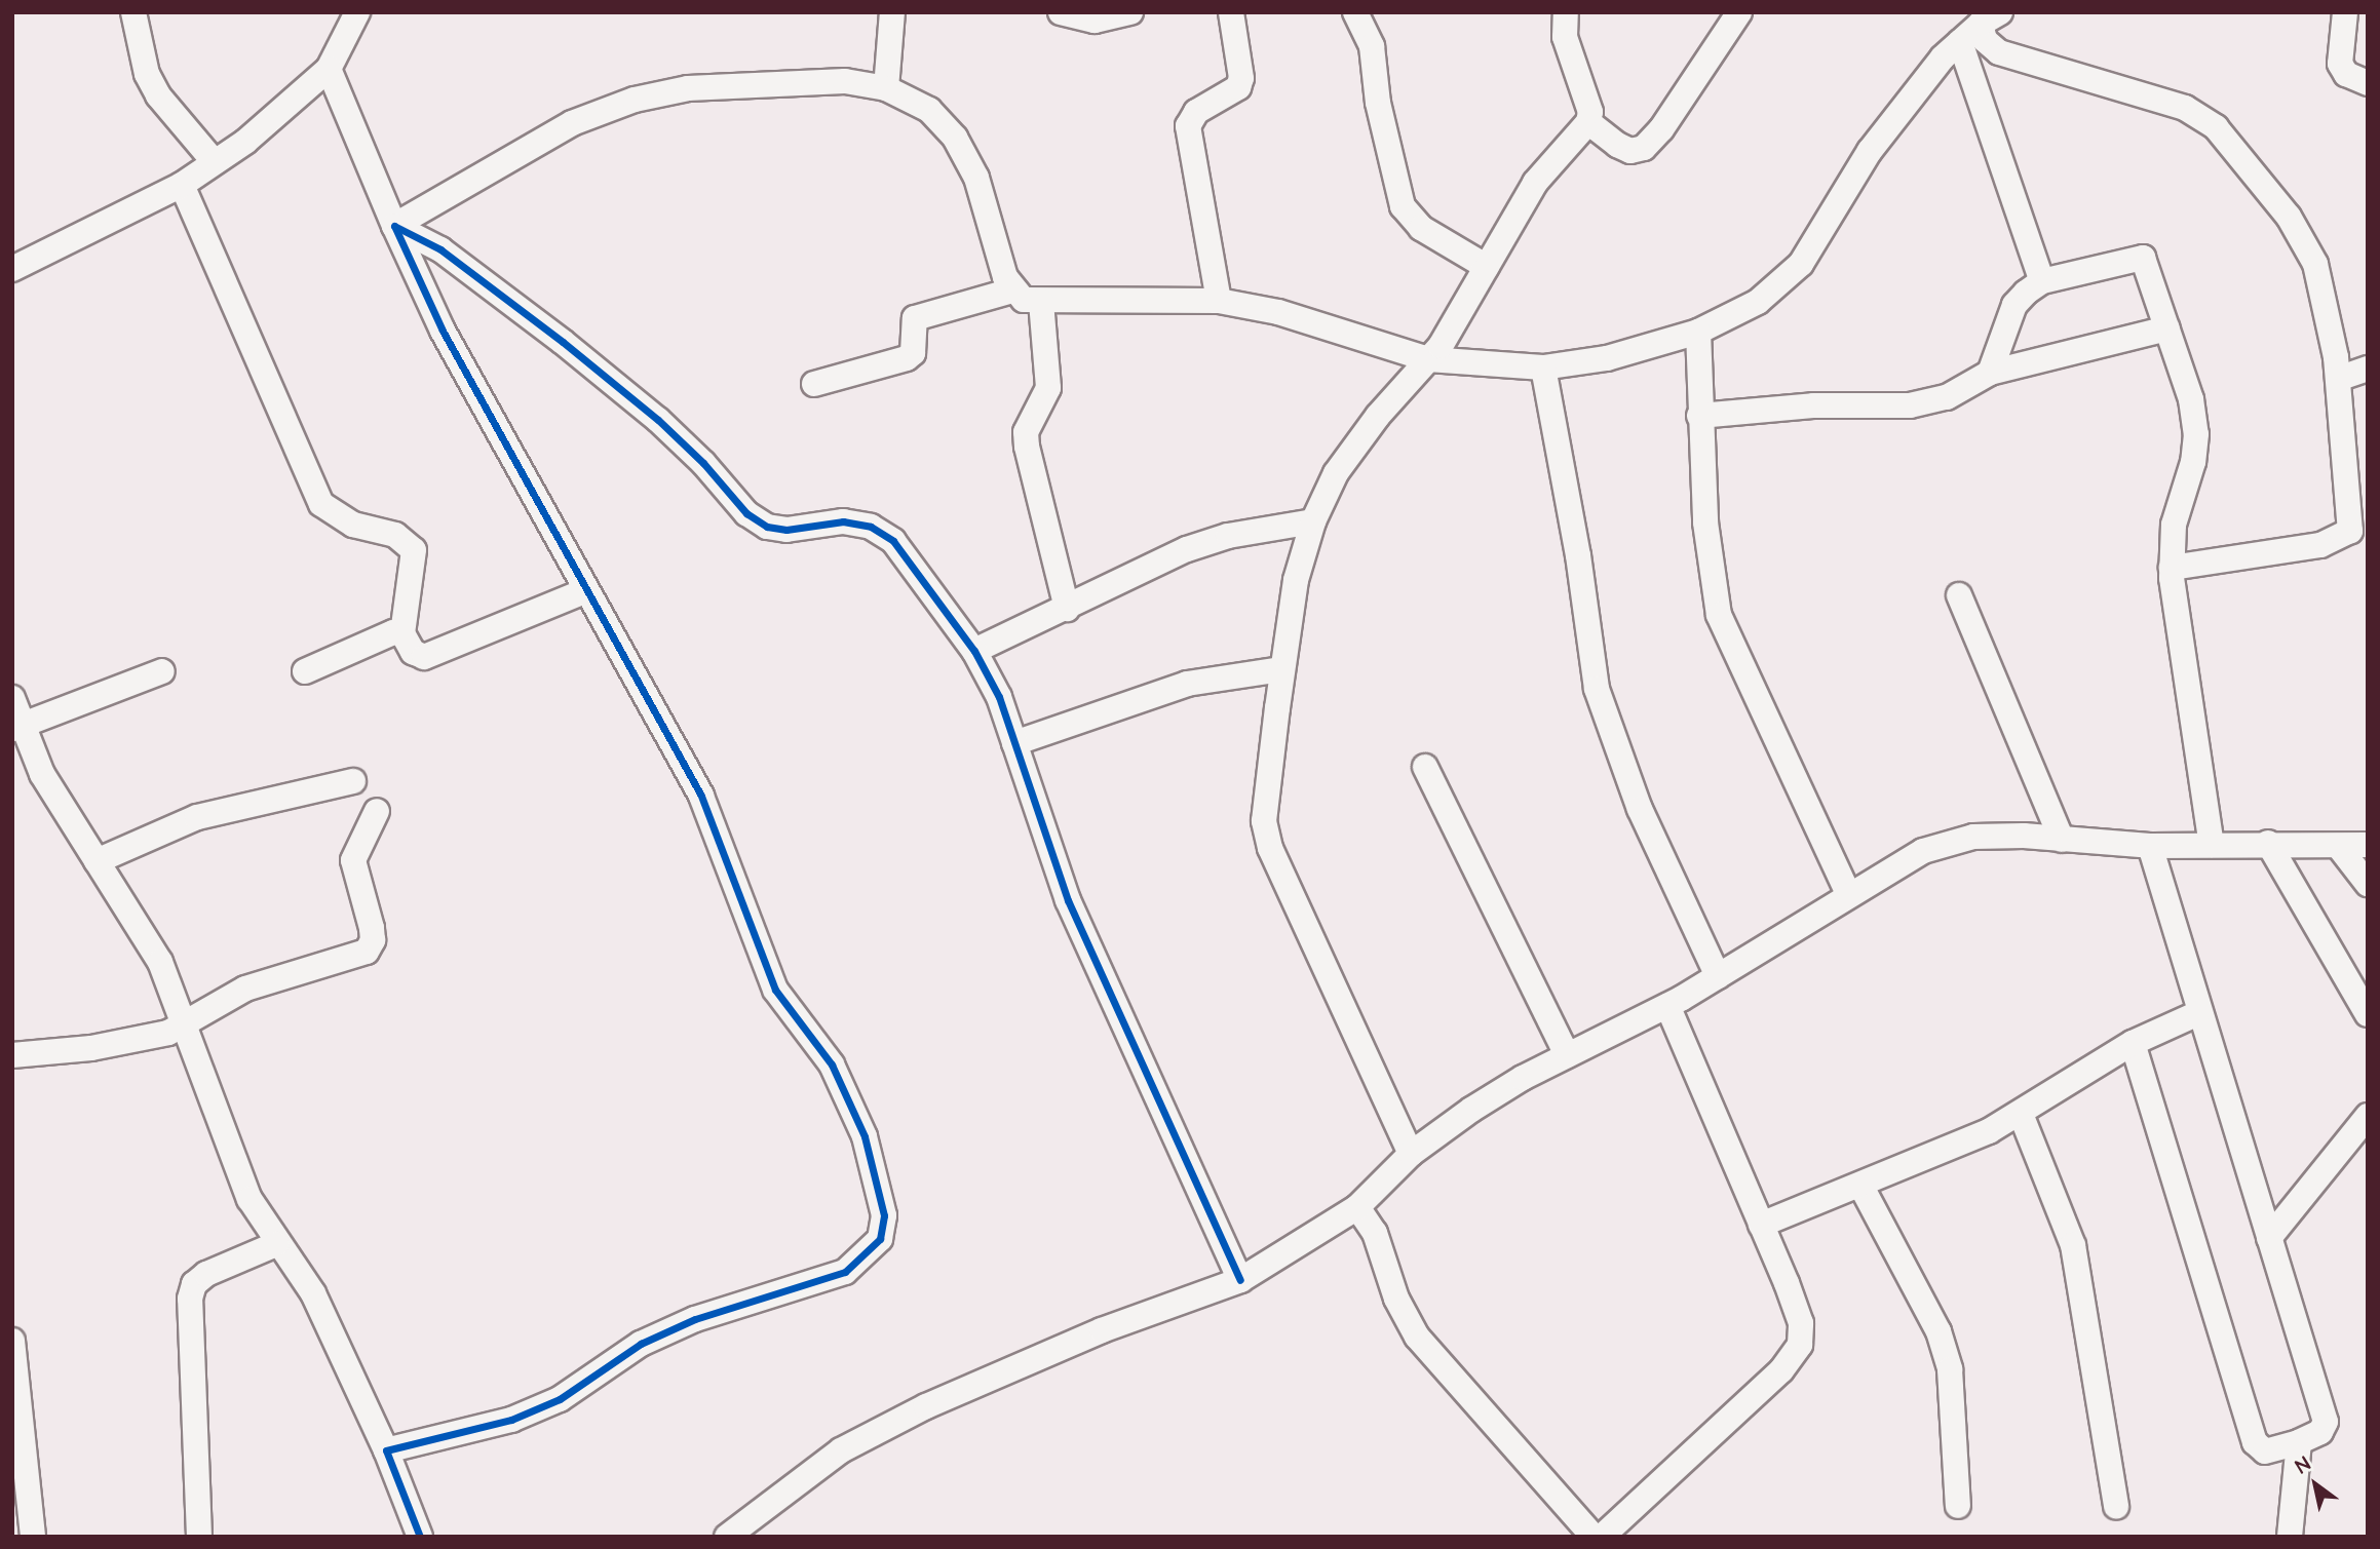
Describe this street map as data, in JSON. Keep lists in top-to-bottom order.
{
  "north": "top left"
}
